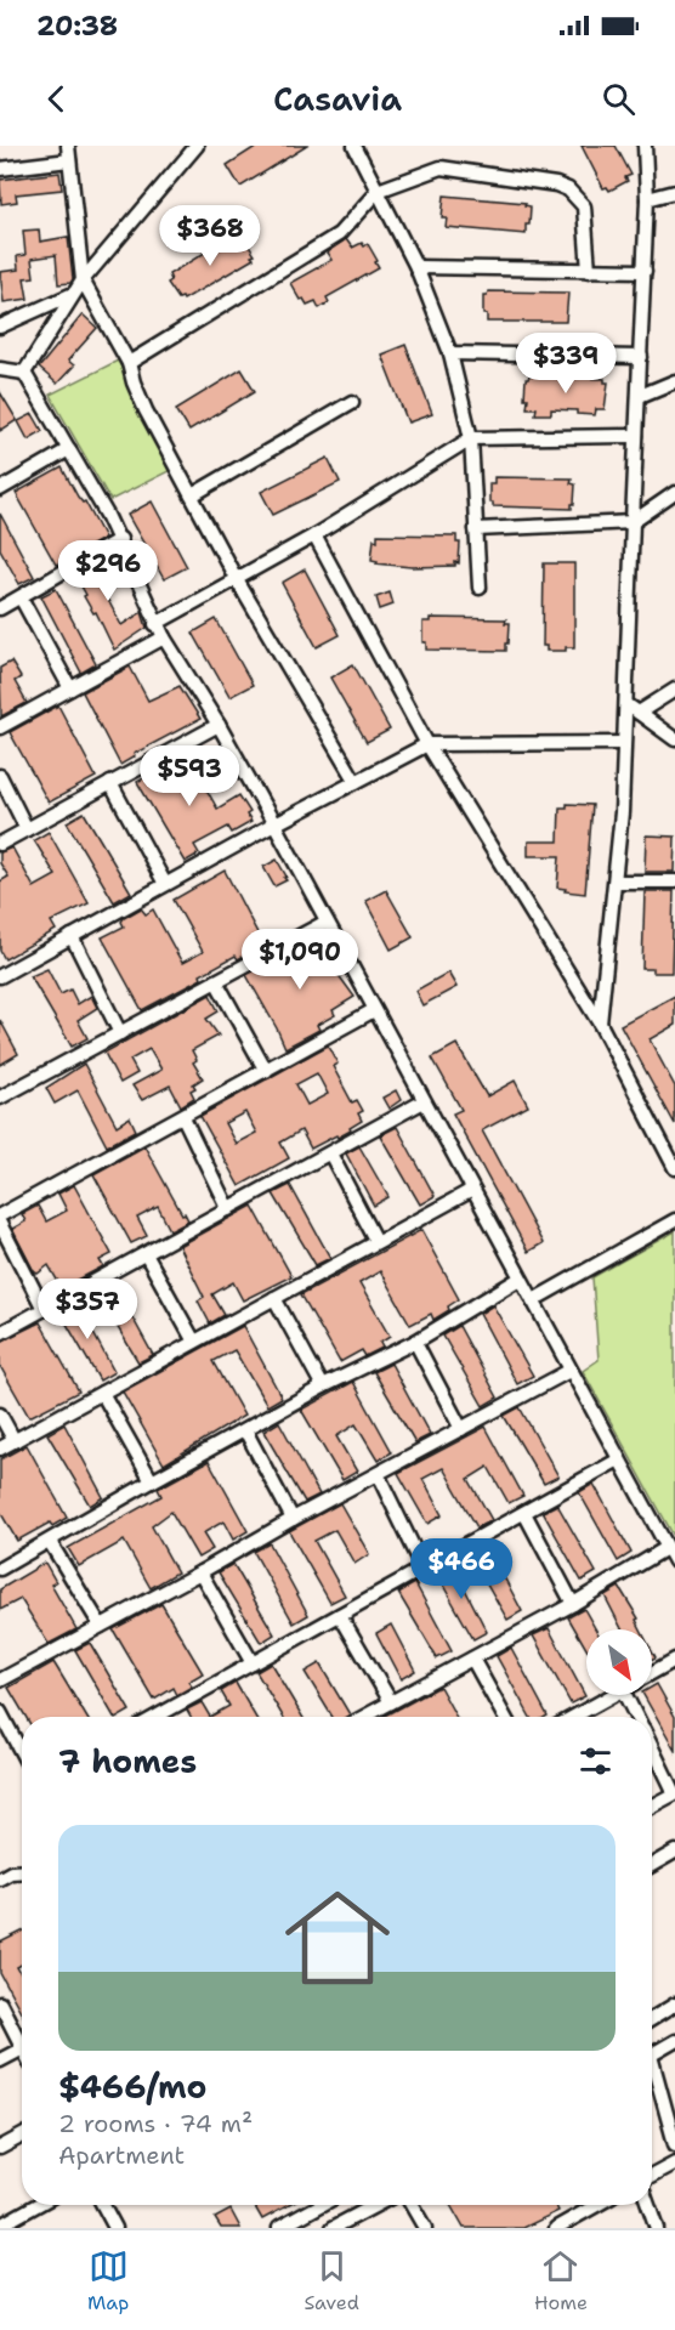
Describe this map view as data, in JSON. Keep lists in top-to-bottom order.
{
  "north": "bottom right",
  "page": {
    "status": "20:38",
    "header": "Casavia",
    "price": [
      "$368",
      "$339",
      "$296",
      "$593",
      "$1,090",
      "$357",
      "$466"
    ],
    "heading": "7 homes",
    "list": [
      {
        "name": "$466/mo",
        "note": "2 rooms · 74 m² · Apartment"
      }
    ],
    "tabs": ["Map", "Saved", "Home"]
  }
}
